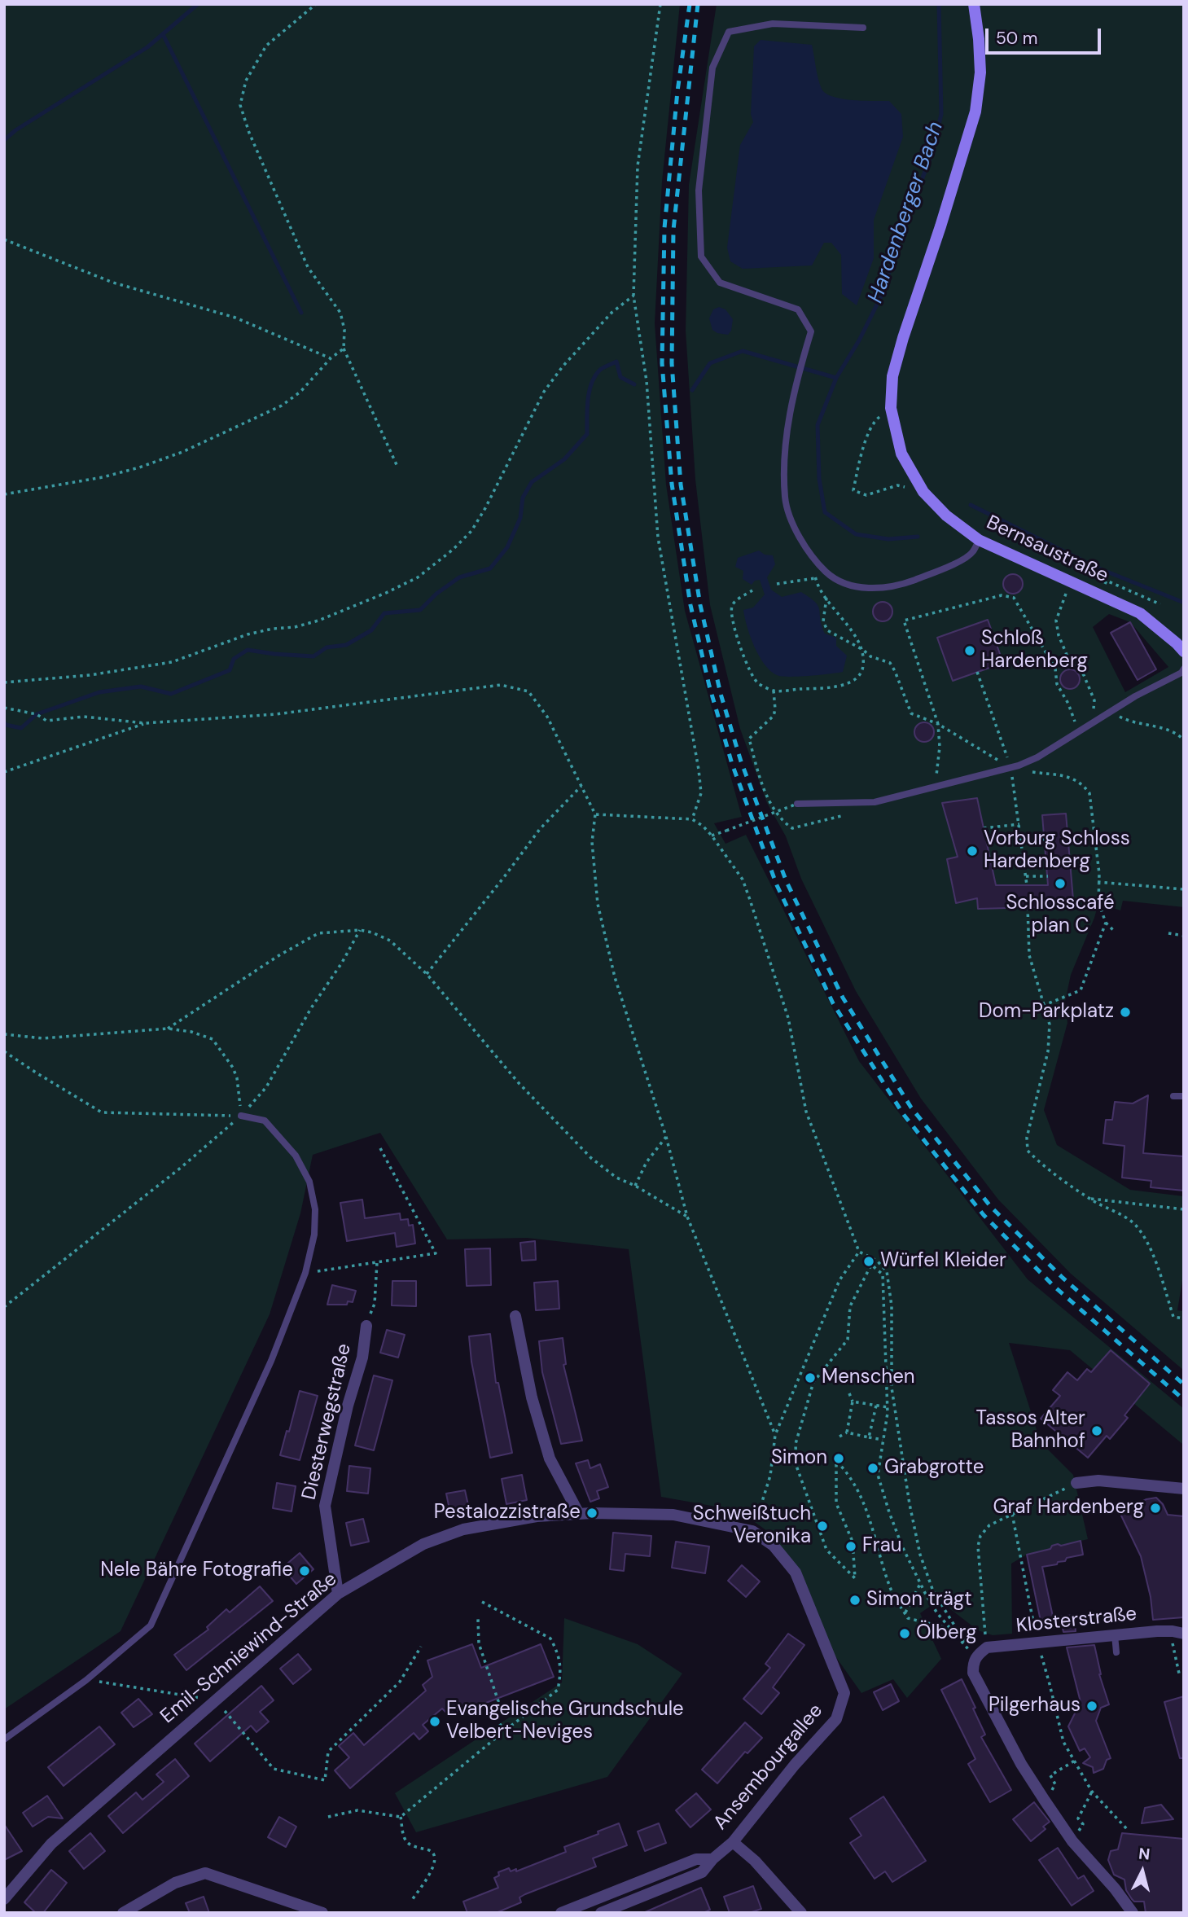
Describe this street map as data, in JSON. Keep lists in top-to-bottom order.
{
  "streets": {
    "main road": ["Bernsaustraße"],
    "street": [
      "Diesterwegstraße",
      "Klosterstraße",
      "Emil-Schniewind-Straße",
      "Ansembourgallee"
    ]
  },
  "crossings": [
    ["Diesterwegstraße", "Emil-Schniewind-Straße"],
    ["Emil-Schniewind-Straße", "Ansembourgallee"]
  ],
  "water": ["Hardenberger Bach"],
  "places": [
    "Schloß Hardenberg",
    "Vorburg Schloss Hardenberg",
    "Schlosscafé plan C",
    "Dom-Parkplatz",
    "Würfel Kleider",
    "Menschen",
    "Tassos Alter Bahnhof",
    "Simon",
    "Grabgrotte",
    "Graf Hardenberg",
    "Pestalozzistraße",
    "Schweißtuch Veronika",
    "Frau",
    "Nele Bähre Fotografie",
    "Simon trägt",
    "Ölberg",
    "Pilgerhaus",
    "Evangelische Grundschule Velbert-Neviges"
  ],
  "scale_bar": "50 m",
  "north": "top"
}
